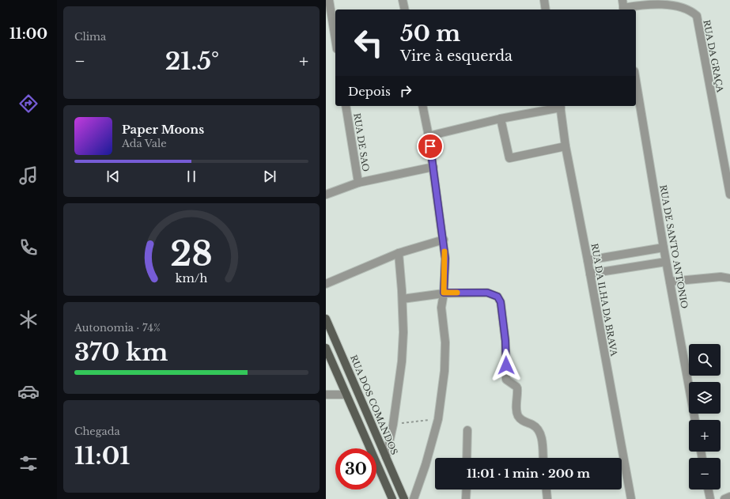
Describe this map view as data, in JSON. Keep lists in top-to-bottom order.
{
  "streets": {
    "main road": ["RUA DOS COMANDOS"],
    "street": [
      "RUA DA GRAÇA",
      "RUA DE SAO",
      "RUA DE SANTO ANTONIO",
      "RUA DA ILHA DA BRAVA"
    ]
  },
  "page": {
    "tabs": "11:00",
    "tile": [
      "Clima",
      ["Autonomia · 74%", "370 km"],
      ["Chegada", "11:01"]
    ],
    "turn": ["50 m", "Vire à esquerda"],
    "heat": ["−", "21.5°", "+"],
    "then": "Depois",
    "song": ["Paper Moons", "Ada Vale"],
    "map_buttons": ["+", "−"],
    "limit": "30",
    "trip": "11:01 · 1 min · 200 m",
    "gauge": ["28", "km/h"]
  }
}
